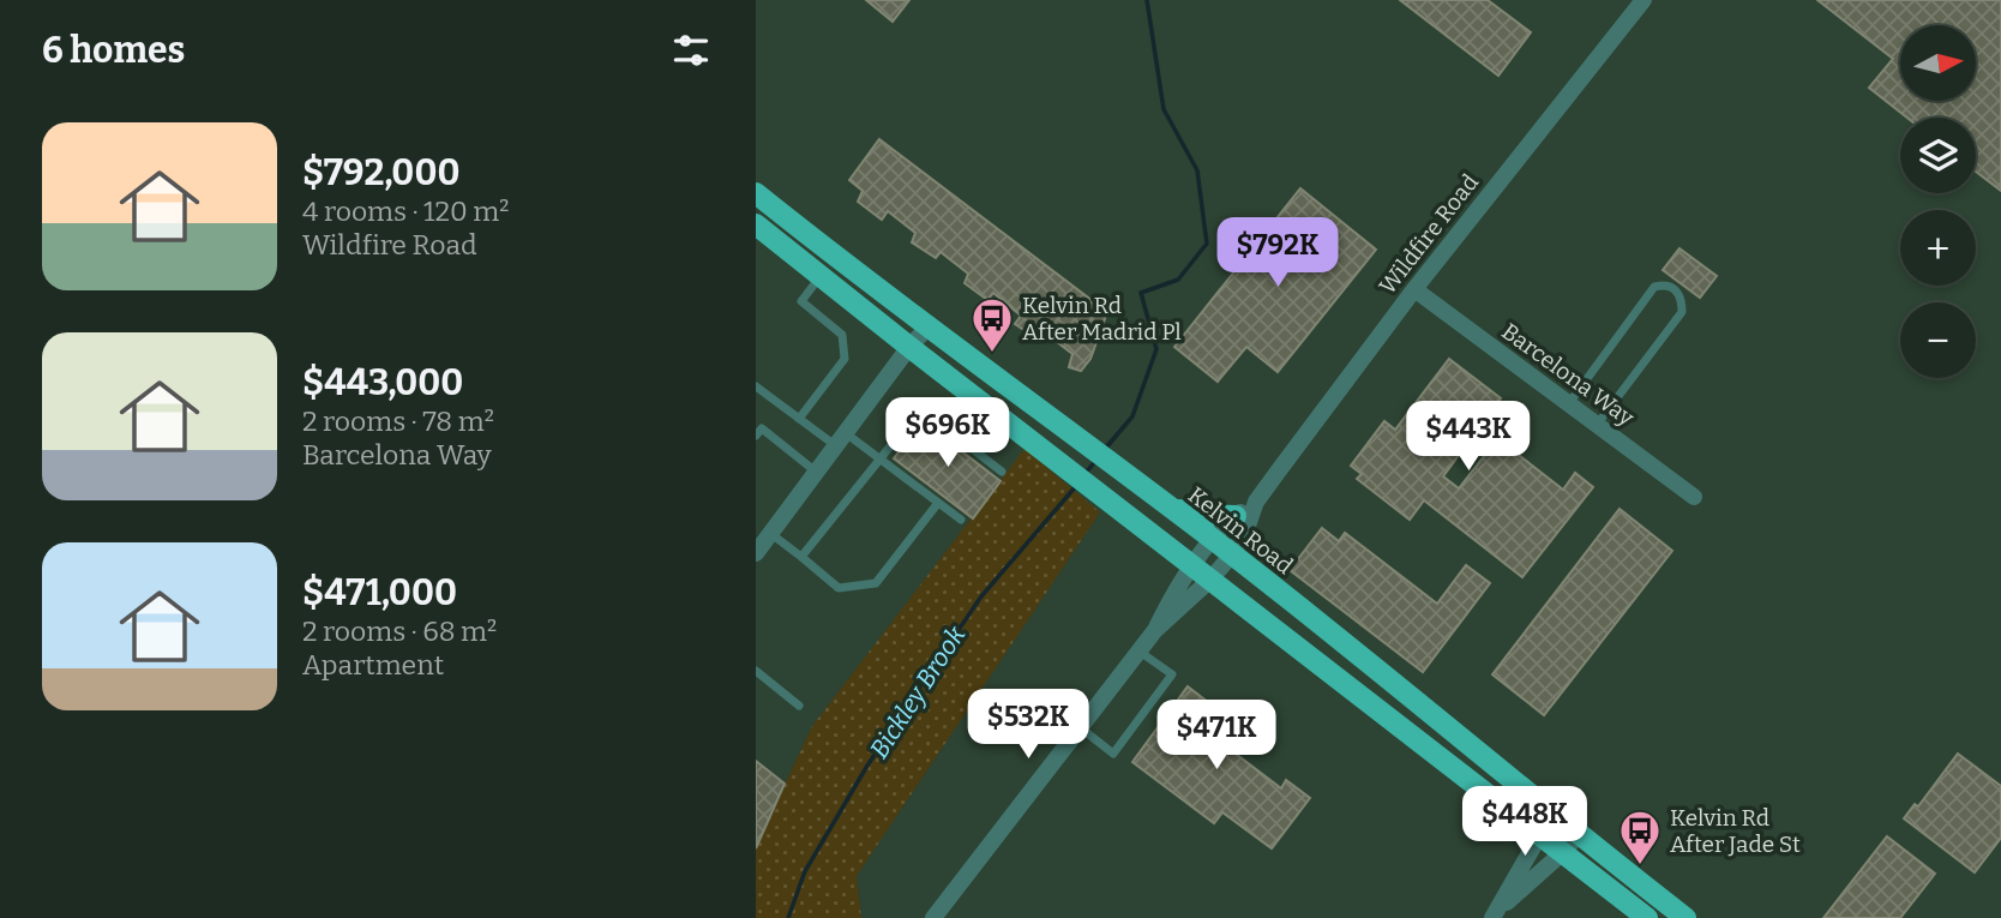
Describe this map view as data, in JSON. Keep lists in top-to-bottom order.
{
  "streets": {
    "main road": ["Kelvin Road"],
    "street": ["Wildfire Road", "Barcelona Way"]
  },
  "crossings": [
    ["Wildfire Road", "Barcelona Way"],
    ["Wildfire Road", "Kelvin Road"]
  ],
  "water": ["Bickley Brook"],
  "places": {
    "bus stop": ["Kelvin Rd After Madrid Pl", "Kelvin Rd After Jade St"]
  },
  "north": "right",
  "page": {
    "heading": "6 homes",
    "map_buttons": ["+", "−"],
    "list": [
      {
        "name": "$792,000",
        "note": "4 rooms · 120 m² · Wildfire Road"
      },
      {
        "name": "$443,000",
        "note": "2 rooms · 78 m² · Barcelona Way"
      },
      {
        "name": "$471,000",
        "note": "2 rooms · 68 m² · Apartment"
      }
    ],
    "price": [
      "$792K",
      "$696K",
      "$443K",
      "$532K",
      "$471K",
      "$448K"
    ]
  }
}
